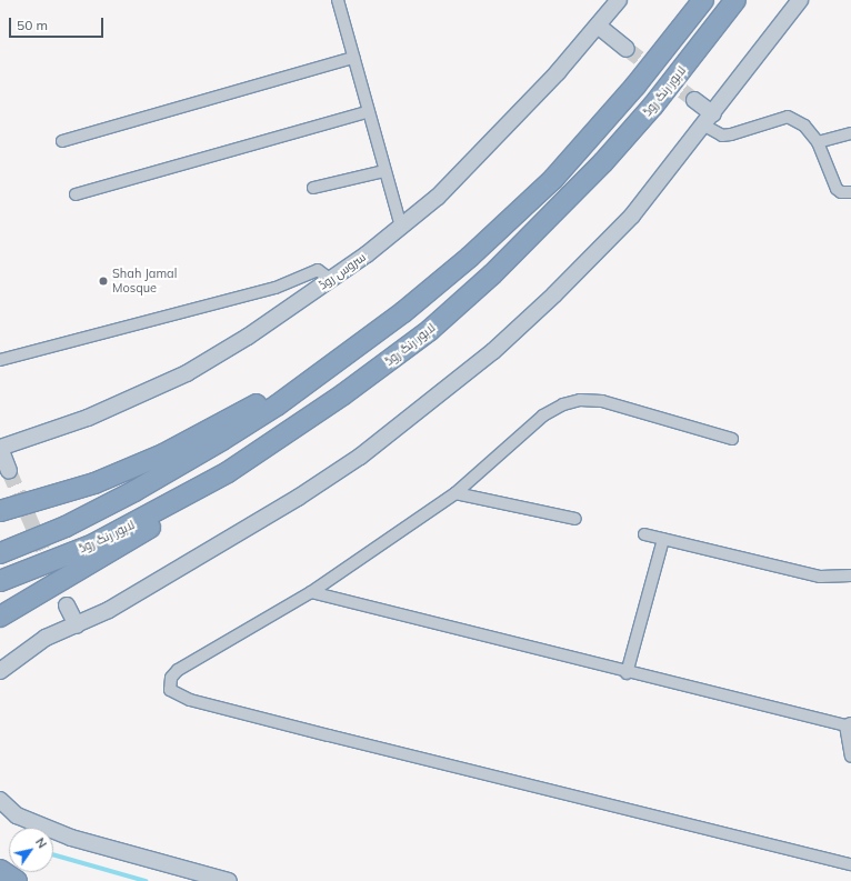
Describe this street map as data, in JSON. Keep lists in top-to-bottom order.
{
  "streets": {
    "highway": ["لاہور رنگ روڈ"],
    "street": ["سروس روڈ"]
  },
  "places": ["Shah Jamal Mosque"],
  "scale_bar": "50 m",
  "north": "top right"
}
